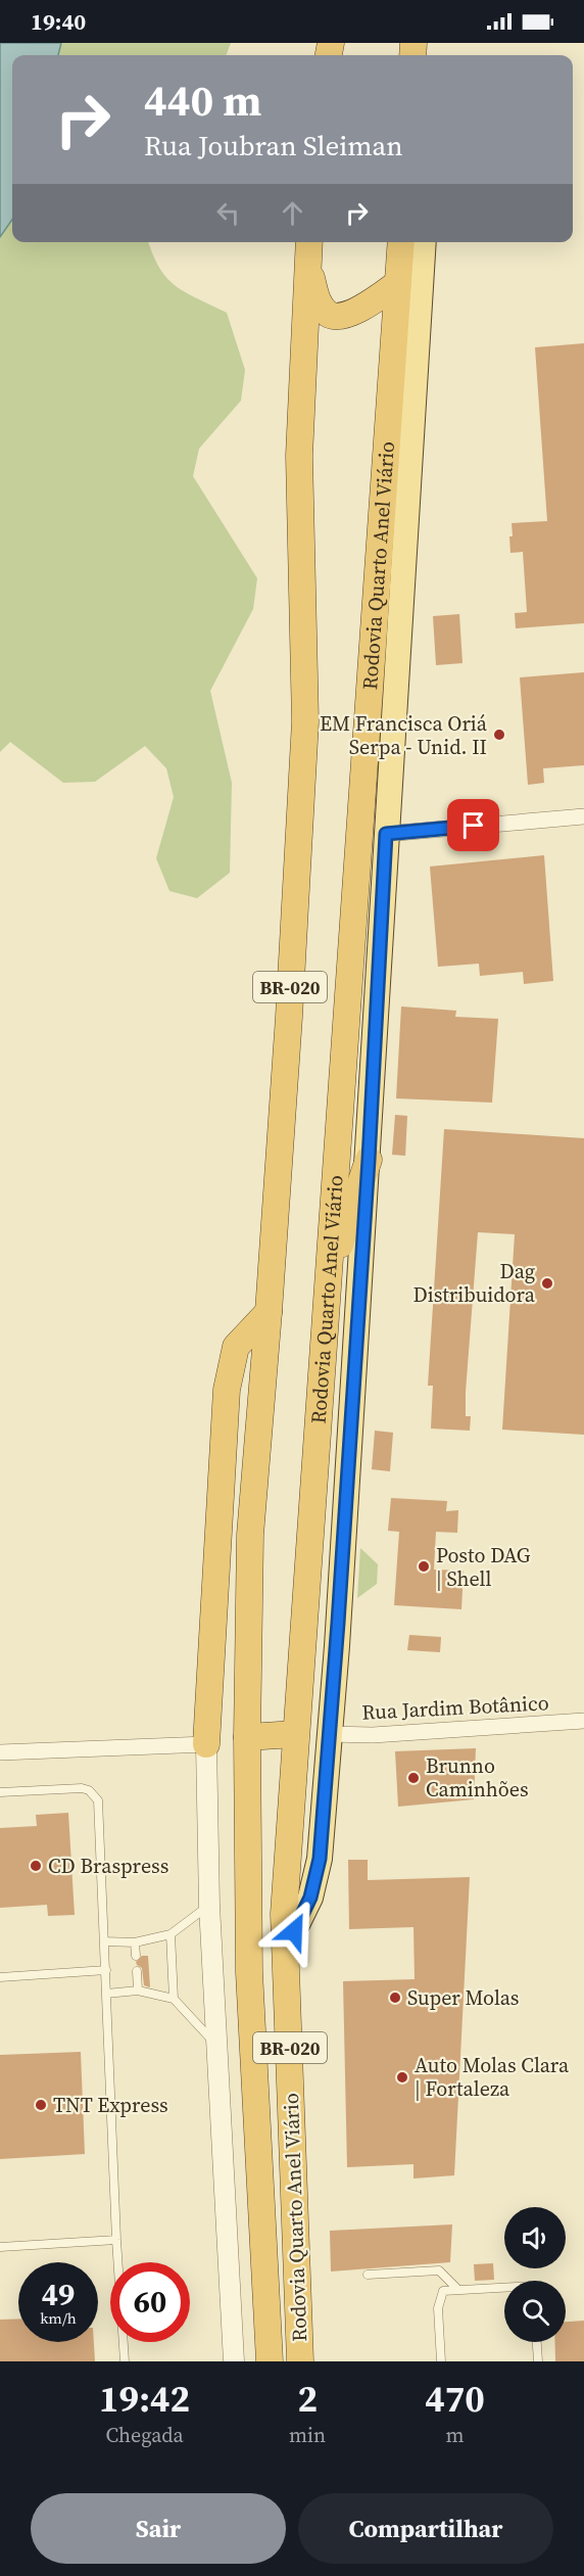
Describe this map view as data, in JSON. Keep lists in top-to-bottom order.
{
  "streets": {
    "highway": ["Rodovia Quarto Anel Viário", "BR-020"],
    "street": ["Rua Jardim Botânico"]
  },
  "crossings": [
    ["Rodovia Quarto Anel Viário", "BR-020"],
    ["BR-020", "Rua Jardim Botânico"]
  ],
  "places": [
    "EM Francisca Oriá Serpa - Unid. II",
    "Dag Distribuidora",
    "Posto DAG | Shell",
    "Brunno Caminhões",
    "CD Braspress",
    "Super Molas",
    "Auto Molas Clara | Fortaleza",
    "TNT Express"
  ],
  "page": {
    "status": "19:40",
    "turn": ["440 m", "Rua Joubran Sleiman"],
    "speed": "49 km/h",
    "limit": "60",
    "eta": [
      "19:42",
      "Chegada",
      "2",
      "min",
      "470",
      "m"
    ],
    "buttons": ["Sair", "Compartilhar"]
  }
}
